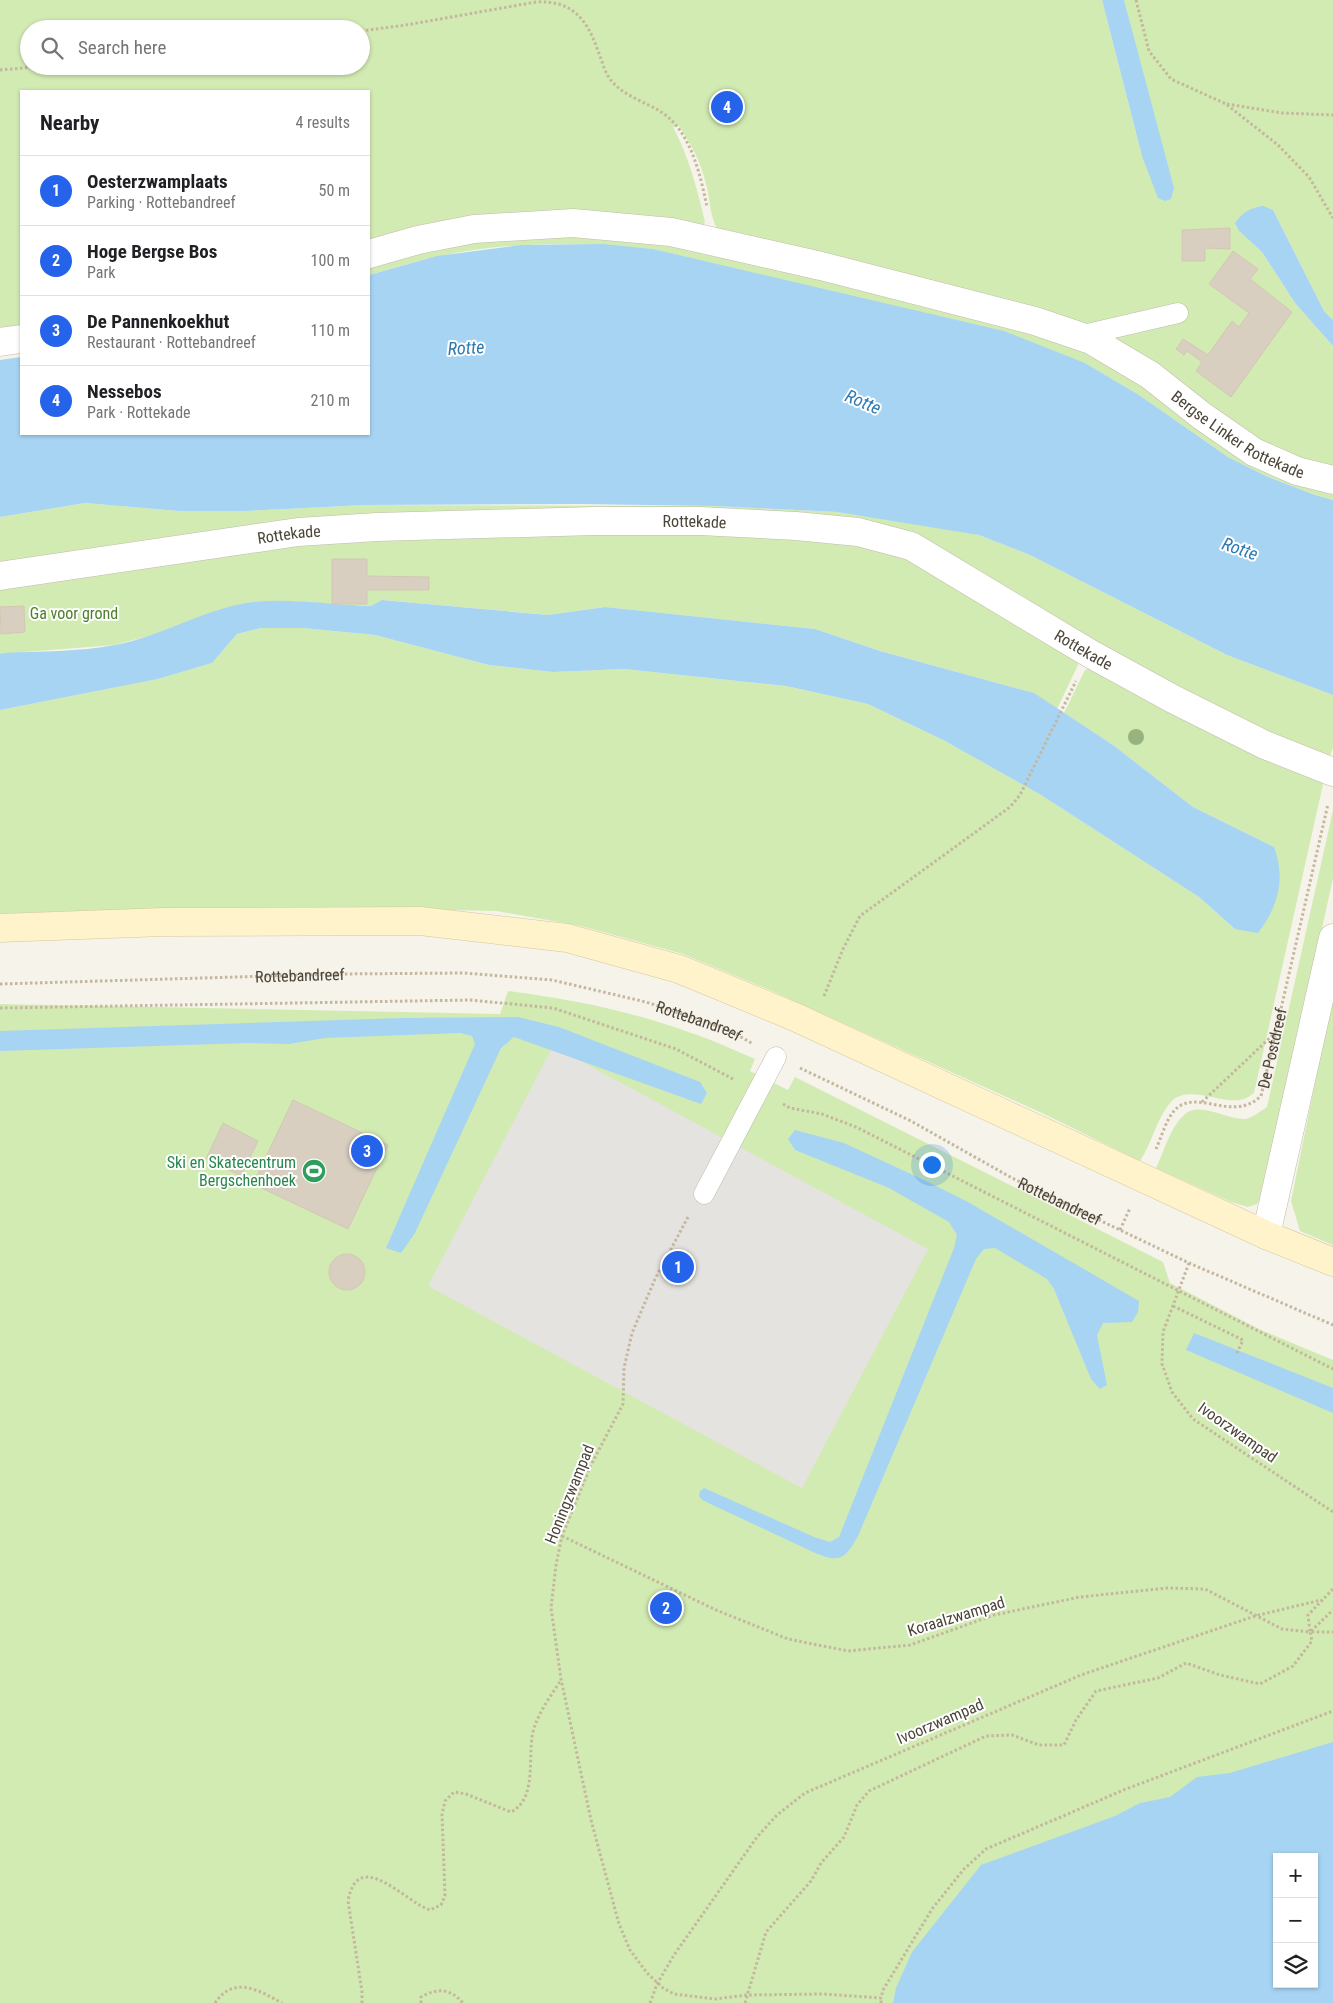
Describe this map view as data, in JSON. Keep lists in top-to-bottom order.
{
  "streets": {
    "street": ["Bergse Linker Rottekade", "Rottekade"],
    "path": [
      "Rottebandreef",
      "De Postdreef",
      "Ivoorzwampad",
      "Honingzwampad",
      "Koraalzwampad"
    ]
  },
  "crossings": [
    ["Rottebandreef", "De Postdreef"],
    ["Rottebandreef", "Ivoorzwampad"],
    ["Ivoorzwampad", "Honingzwampad"],
    ["Ivoorzwampad", "Koraalzwampad"],
    ["Honingzwampad", "Koraalzwampad"]
  ],
  "water": ["Rotte"],
  "parks": ["Ga voor grond"],
  "places": {
    "sports": ["Ski en Skatecentrum Bergschenhoek"]
  },
  "page": {
    "search": "Search here",
    "pins": [
      "4",
      "3",
      "1",
      "2"
    ],
    "heading": ["Nearby", "4 results"],
    "list": [
      {
        "mark": "1",
        "name": "Oesterzwamplaats",
        "note": "Parking · Rottebandreef",
        "value": "50 m"
      },
      {
        "mark": "2",
        "name": "Hoge Bergse Bos",
        "note": "Park",
        "value": "100 m"
      },
      {
        "mark": "3",
        "name": "De Pannenkoekhut",
        "note": "Restaurant · Rottebandreef",
        "value": "110 m"
      },
      {
        "mark": "4",
        "name": "Nessebos",
        "note": "Park · Rottekade",
        "value": "210 m"
      }
    ],
    "map_buttons": ["+", "−"]
  }
}
